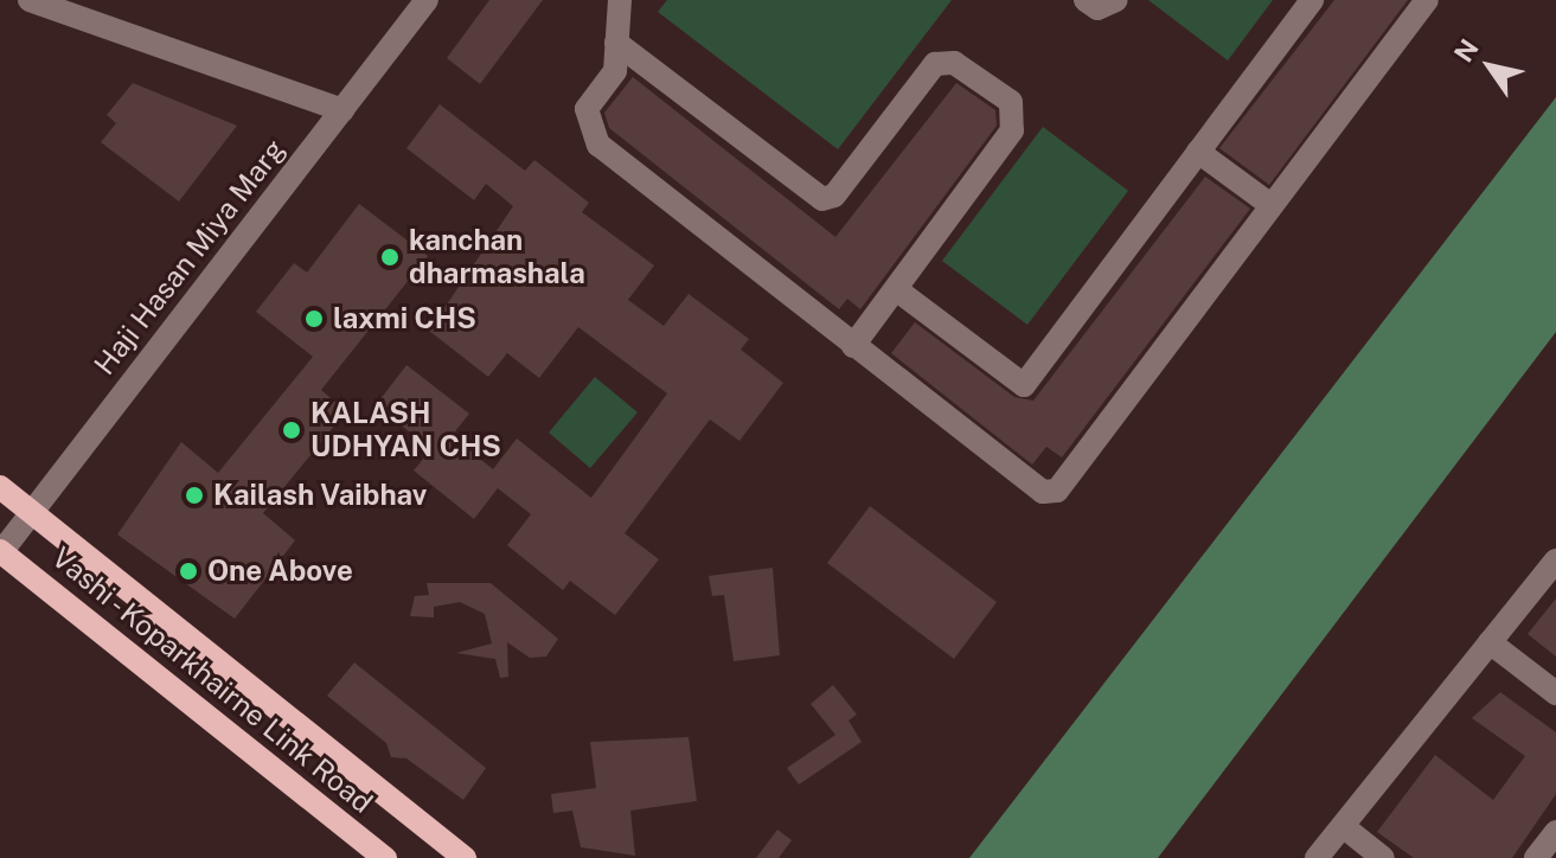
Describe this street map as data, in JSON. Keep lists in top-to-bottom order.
{
  "streets": {
    "main road": ["Vashi - Koparkhairne Link Road"],
    "street": ["Haji Hasan Miya Marg"]
  },
  "crossings": [
    ["Haji Hasan Miya Marg", "Vashi - Koparkhairne Link Road"]
  ],
  "places": [
    "kanchan dharmashala",
    "laxmi CHS",
    "KALASH UDHYAN CHS",
    "Kailash Vaibhav",
    "One Above"
  ],
  "north": "top left"
}
